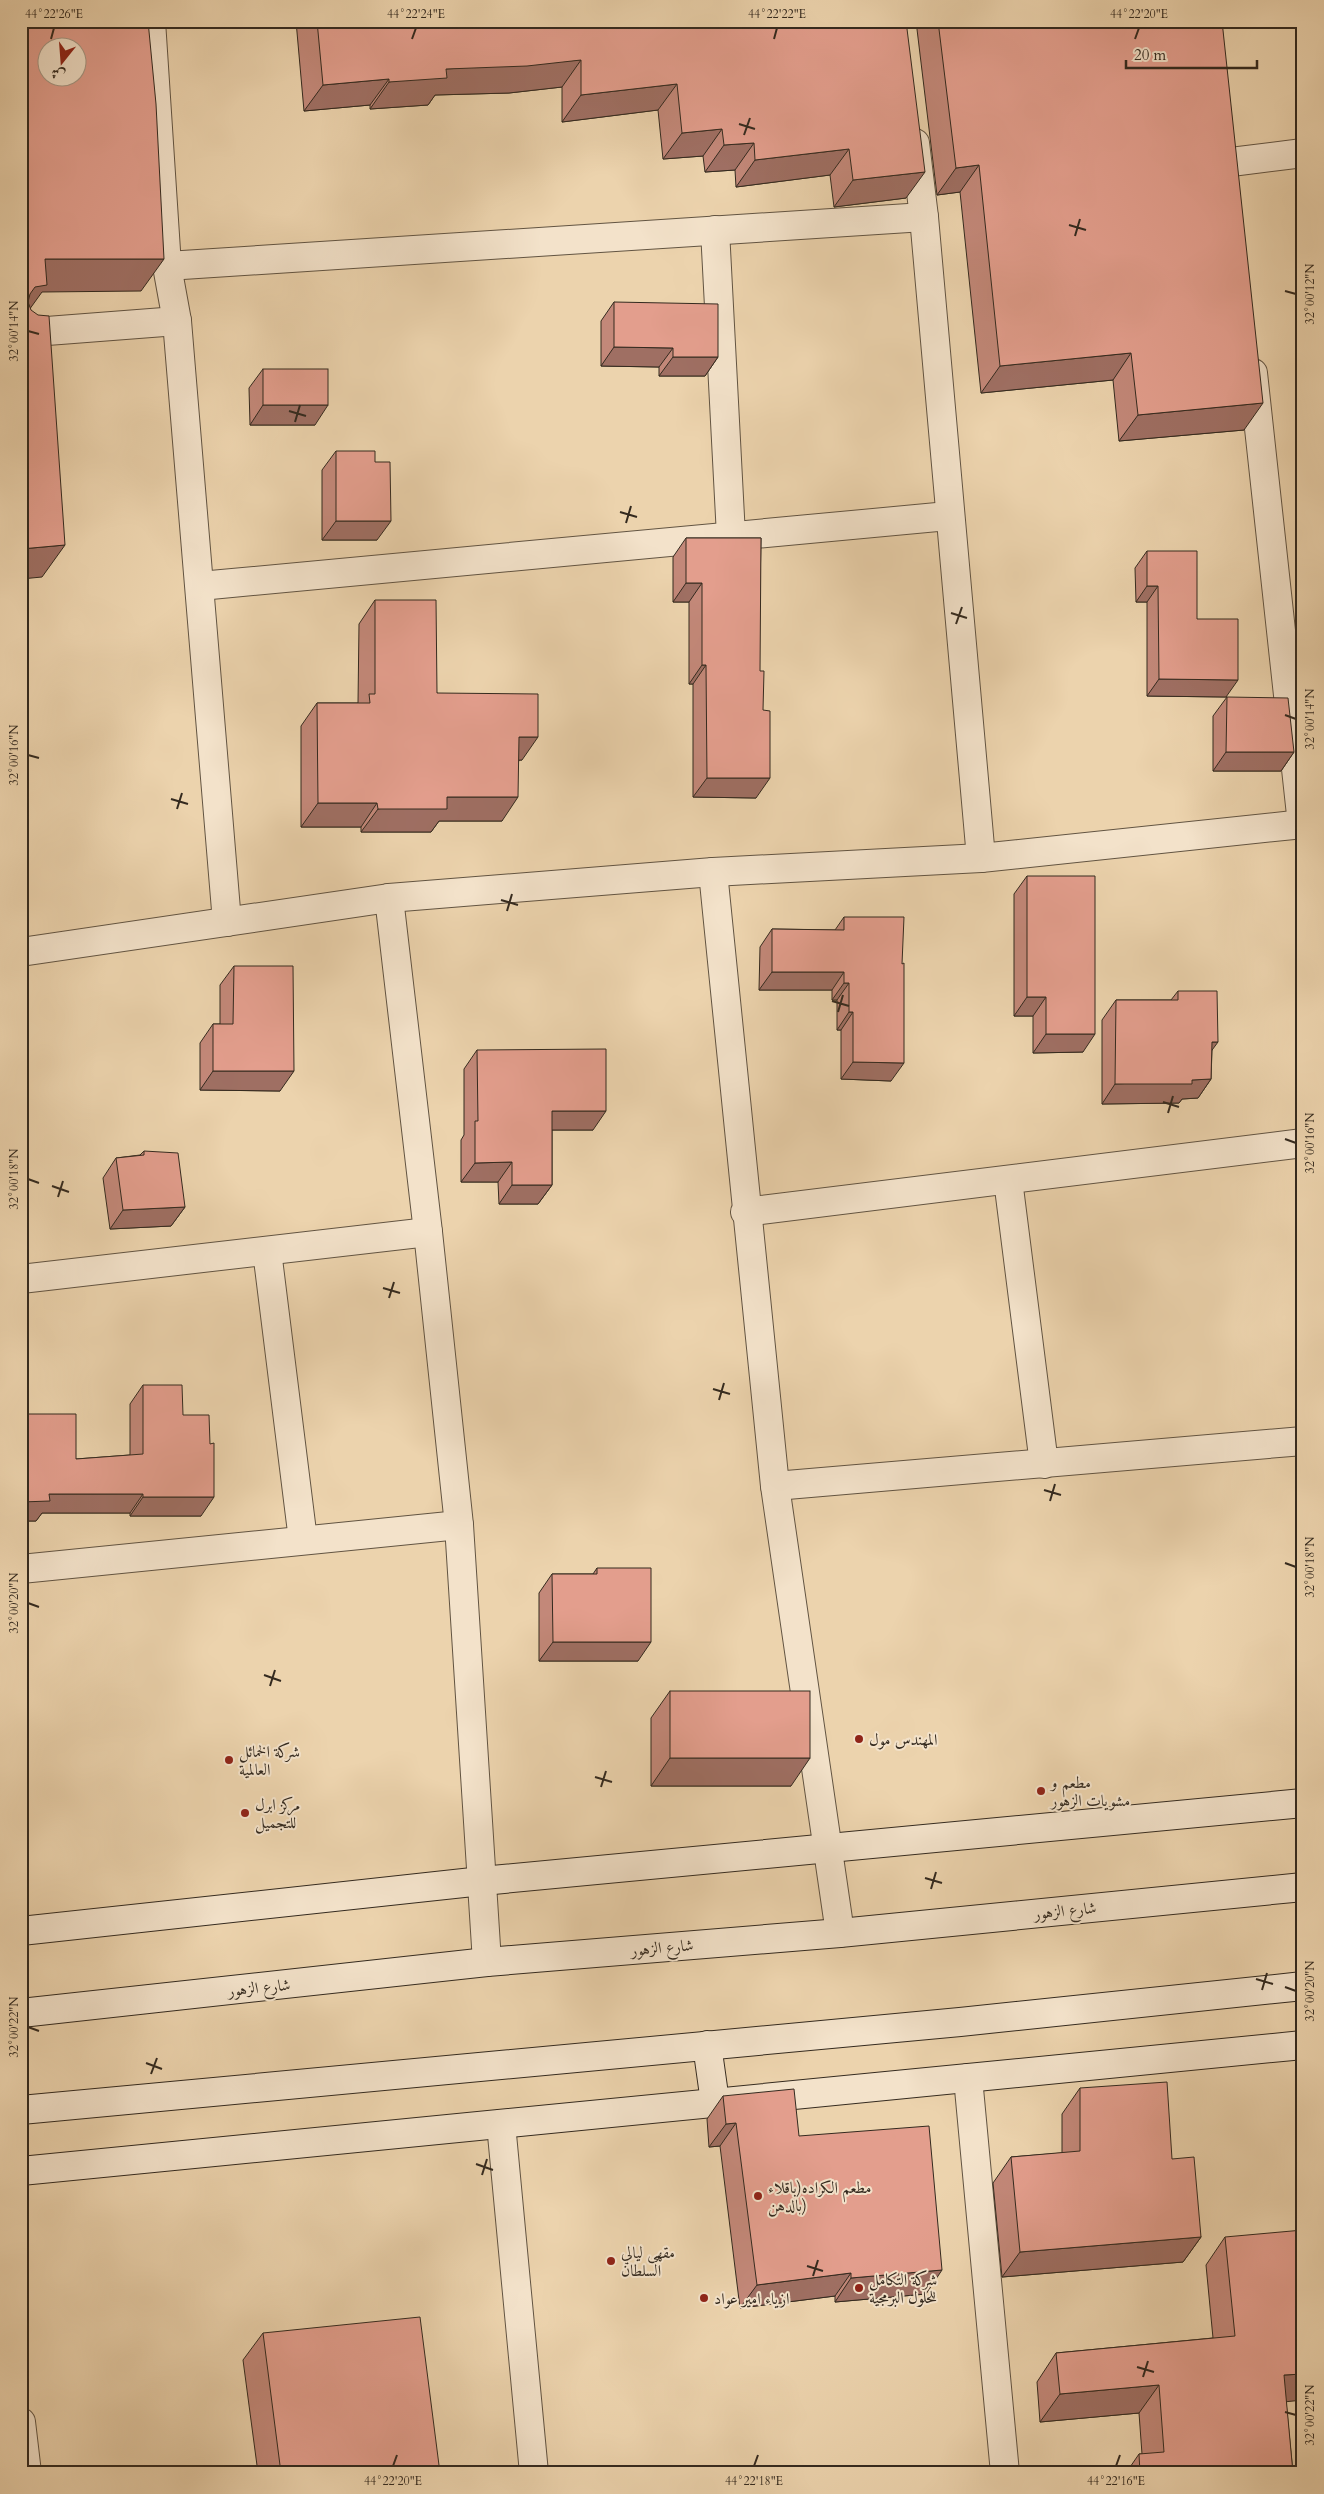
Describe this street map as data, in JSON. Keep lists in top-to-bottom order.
{
  "streets": {
    "street": ["شارع الزهور"]
  },
  "places": [
    "المهندس مول",
    "شركة الخمائل العالمية",
    "مطعم و مشويات الزهور",
    "مركز ابرل للتجميل",
    "مطعم الكراده(باقلاء بالدهن)",
    "مقهى ليالي السلطان",
    "شركة التكامل للحلول البرمجية",
    "ازياء امير عواد"
  ],
  "scale_bar": "20 m",
  "north": "bottom",
  "coordinates": [
    "44°22'26\"E",
    "44°22'24\"E",
    "44°22'22\"E",
    "44°22'20\"E",
    "32°00'12\"N",
    "32°00'14\"N",
    "32°00'16\"N",
    "32°00'18\"N",
    "32°00'20\"N",
    "32°00'22\"N",
    "44°22'18\"E",
    "44°22'16\"E"
  ]
}
